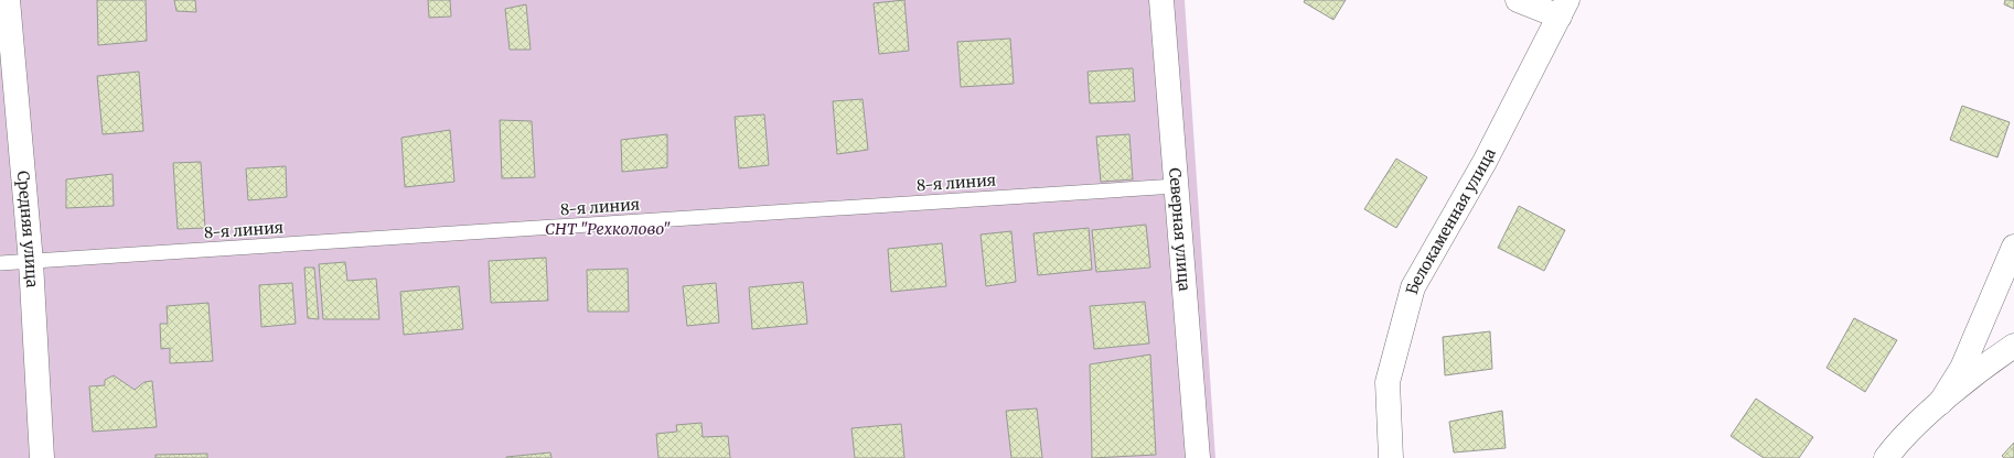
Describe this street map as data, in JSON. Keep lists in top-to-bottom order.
{
  "streets": {
    "street": ["Белокаменная улица", "Средняя улица", "Северная улица"],
    "lane": ["8-я линия"]
  },
  "crossings": [
    ["8-я линия", "Средняя улица"],
    ["8-я линия", "Северная улица"]
  ],
  "parks": ["СНТ \"Рехколово\""]
}
